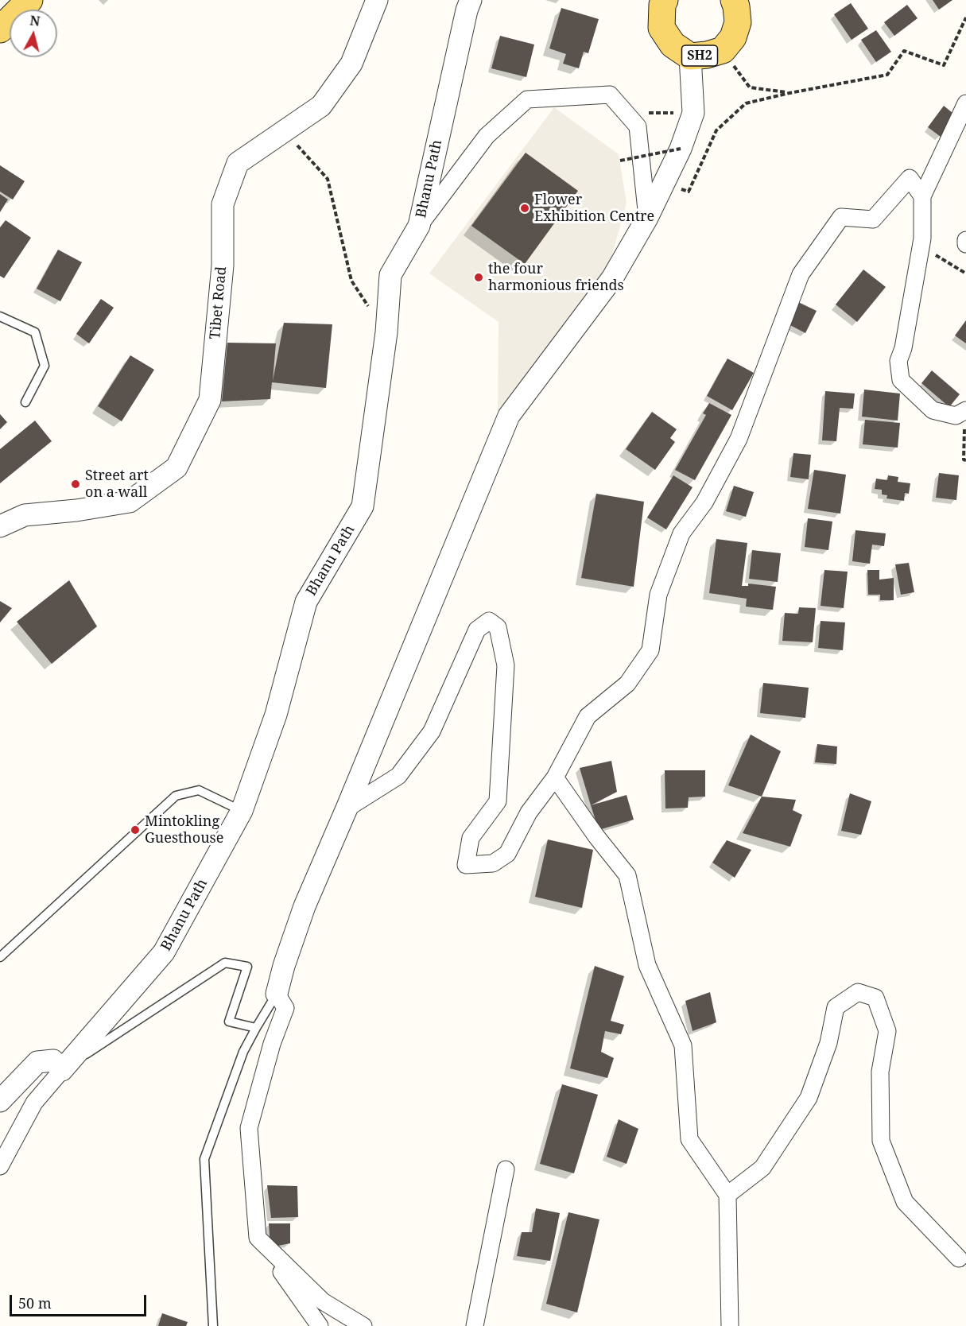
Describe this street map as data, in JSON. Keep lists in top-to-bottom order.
{
  "streets": {
    "main road": ["SH2"],
    "street": ["Bhanu Path", "Tibet Road"]
  },
  "places": [
    "Flower Exhibition Centre",
    "the four harmonious friends",
    "Street art on a wall",
    "Mintokling Guesthouse"
  ],
  "scale_bar": "50 m",
  "north": "top"
}
